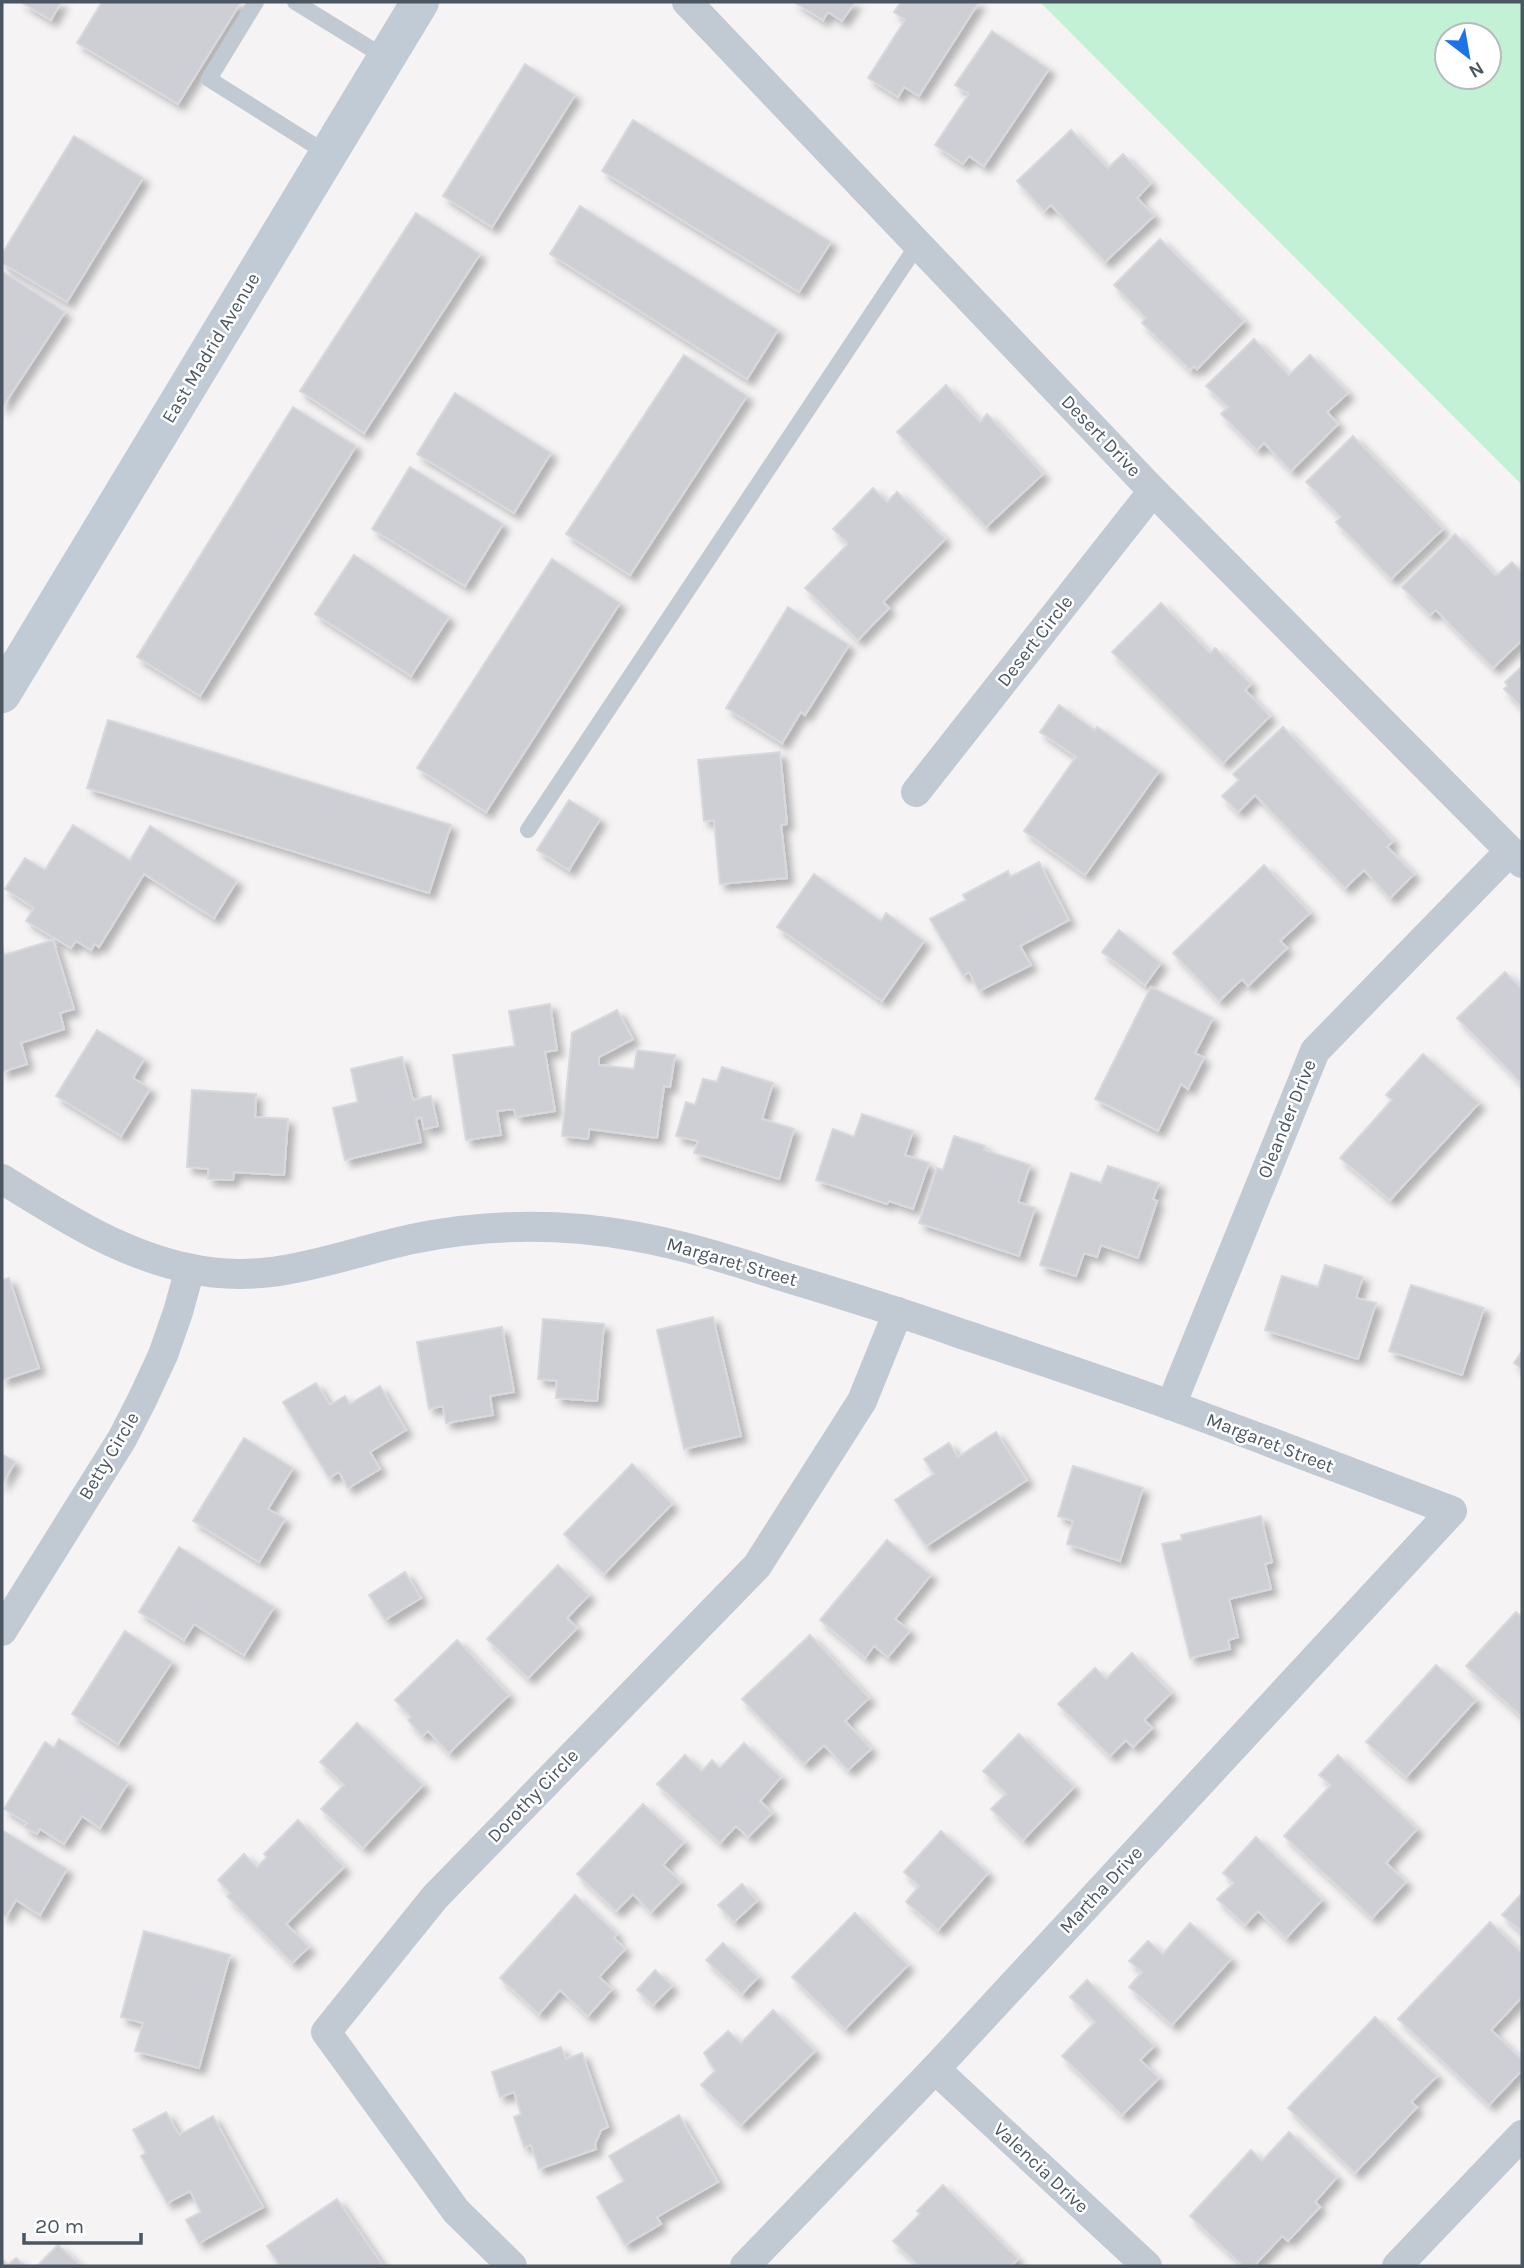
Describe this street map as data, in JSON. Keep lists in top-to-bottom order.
{
  "streets": {
    "street": [
      "East Madrid Avenue",
      "Desert Drive",
      "Desert Circle",
      "Oleander Drive",
      "Margaret Street",
      "Betty Circle",
      "Dorothy Circle",
      "Martha Drive",
      "Valencia Drive"
    ]
  },
  "crossings": [
    ["Desert Drive", "Desert Circle"],
    ["Desert Drive", "Oleander Drive"],
    ["Oleander Drive", "Margaret Street"],
    ["Margaret Street", "Betty Circle"],
    ["Margaret Street", "Dorothy Circle"],
    ["Margaret Street", "Martha Drive"],
    ["Martha Drive", "Valencia Drive"]
  ],
  "scale_bar": "20 m",
  "north": "bottom right"
}
